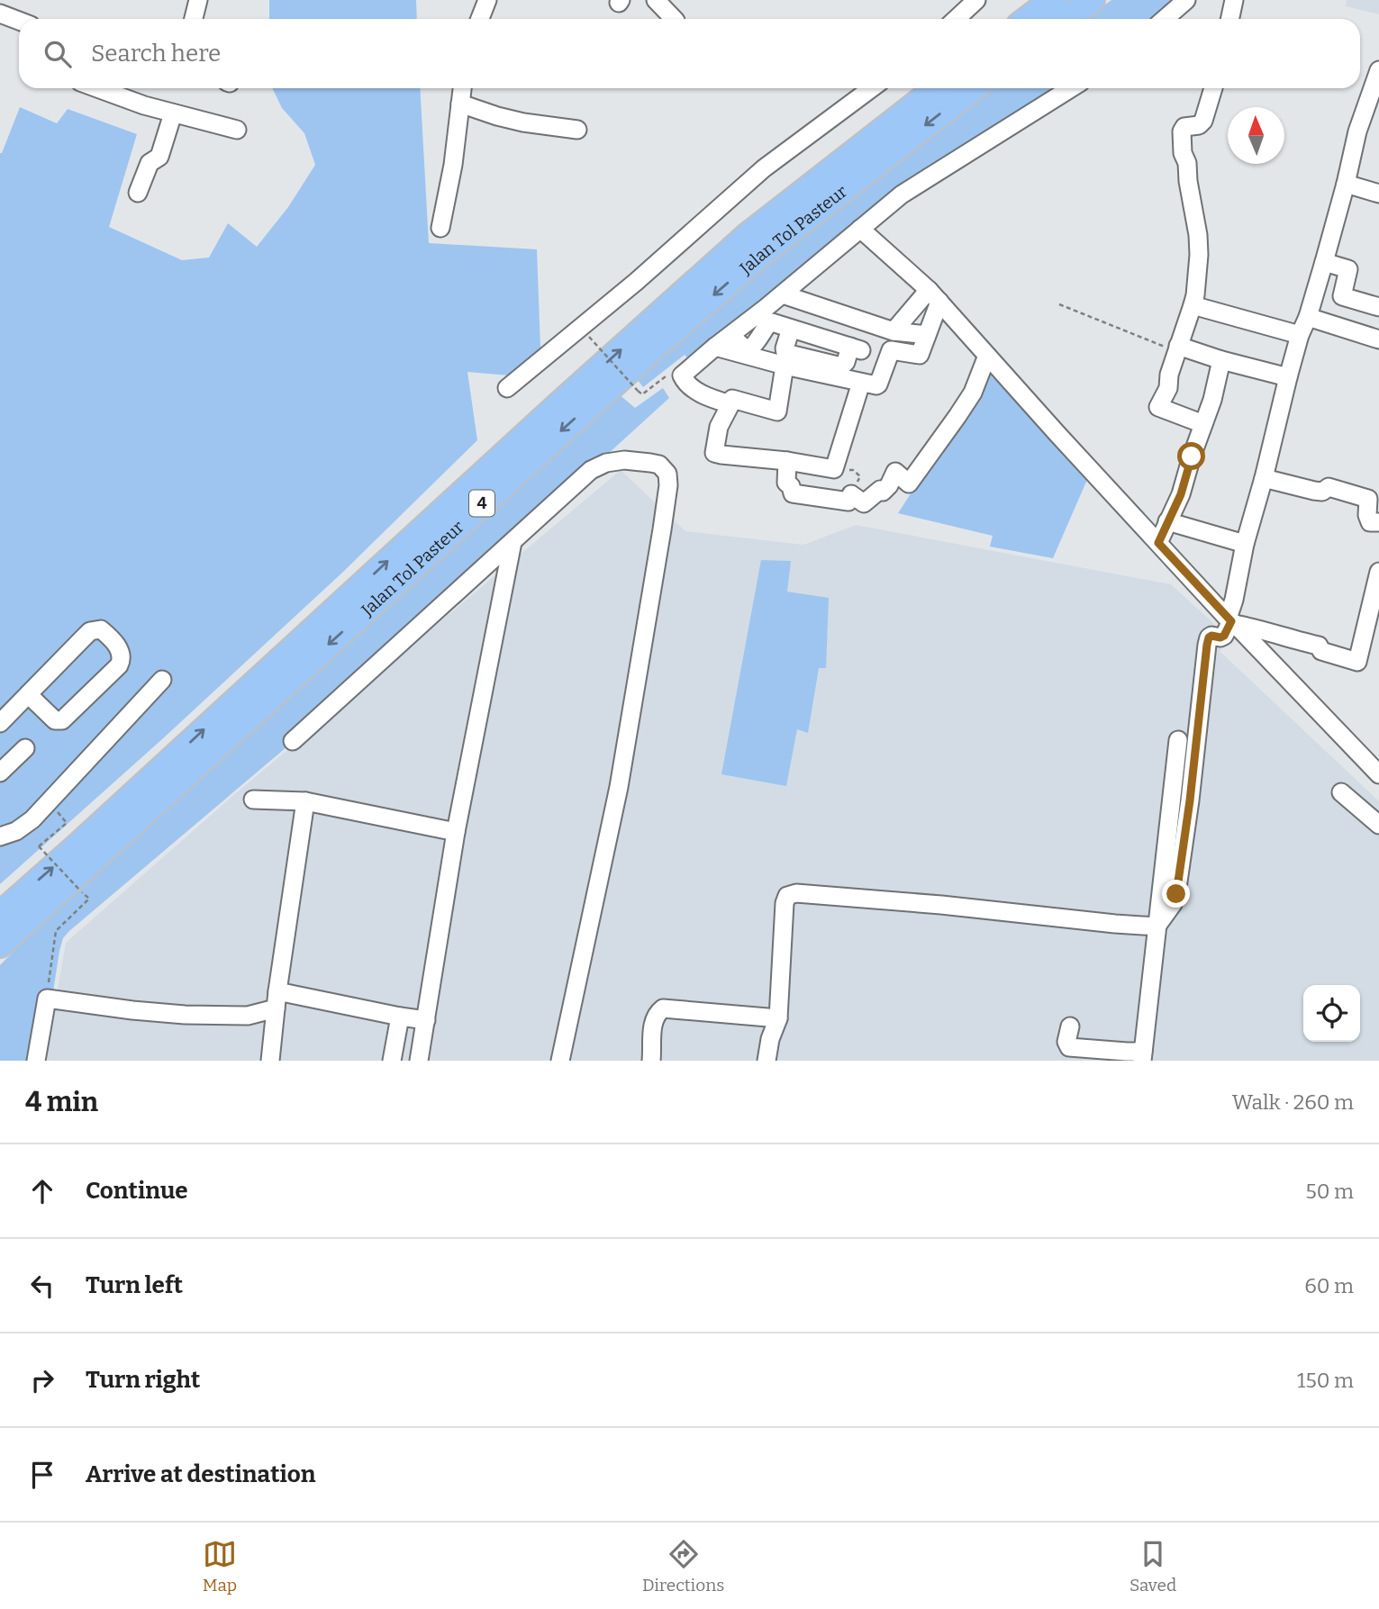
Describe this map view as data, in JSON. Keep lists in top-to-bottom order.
{
  "streets": {
    "highway": ["Jalan Tol Pasteur", "4"]
  },
  "north": "top",
  "page": {
    "search": "Search here",
    "heading": ["4 min", "Walk · 260 m"],
    "list": [
      ["Continue", "50 m"],
      ["Turn left", "60 m"],
      ["Turn right", "150 m"],
      "Arrive at destination"
    ],
    "nav": ["Map", "Directions", "Saved"]
  }
}
